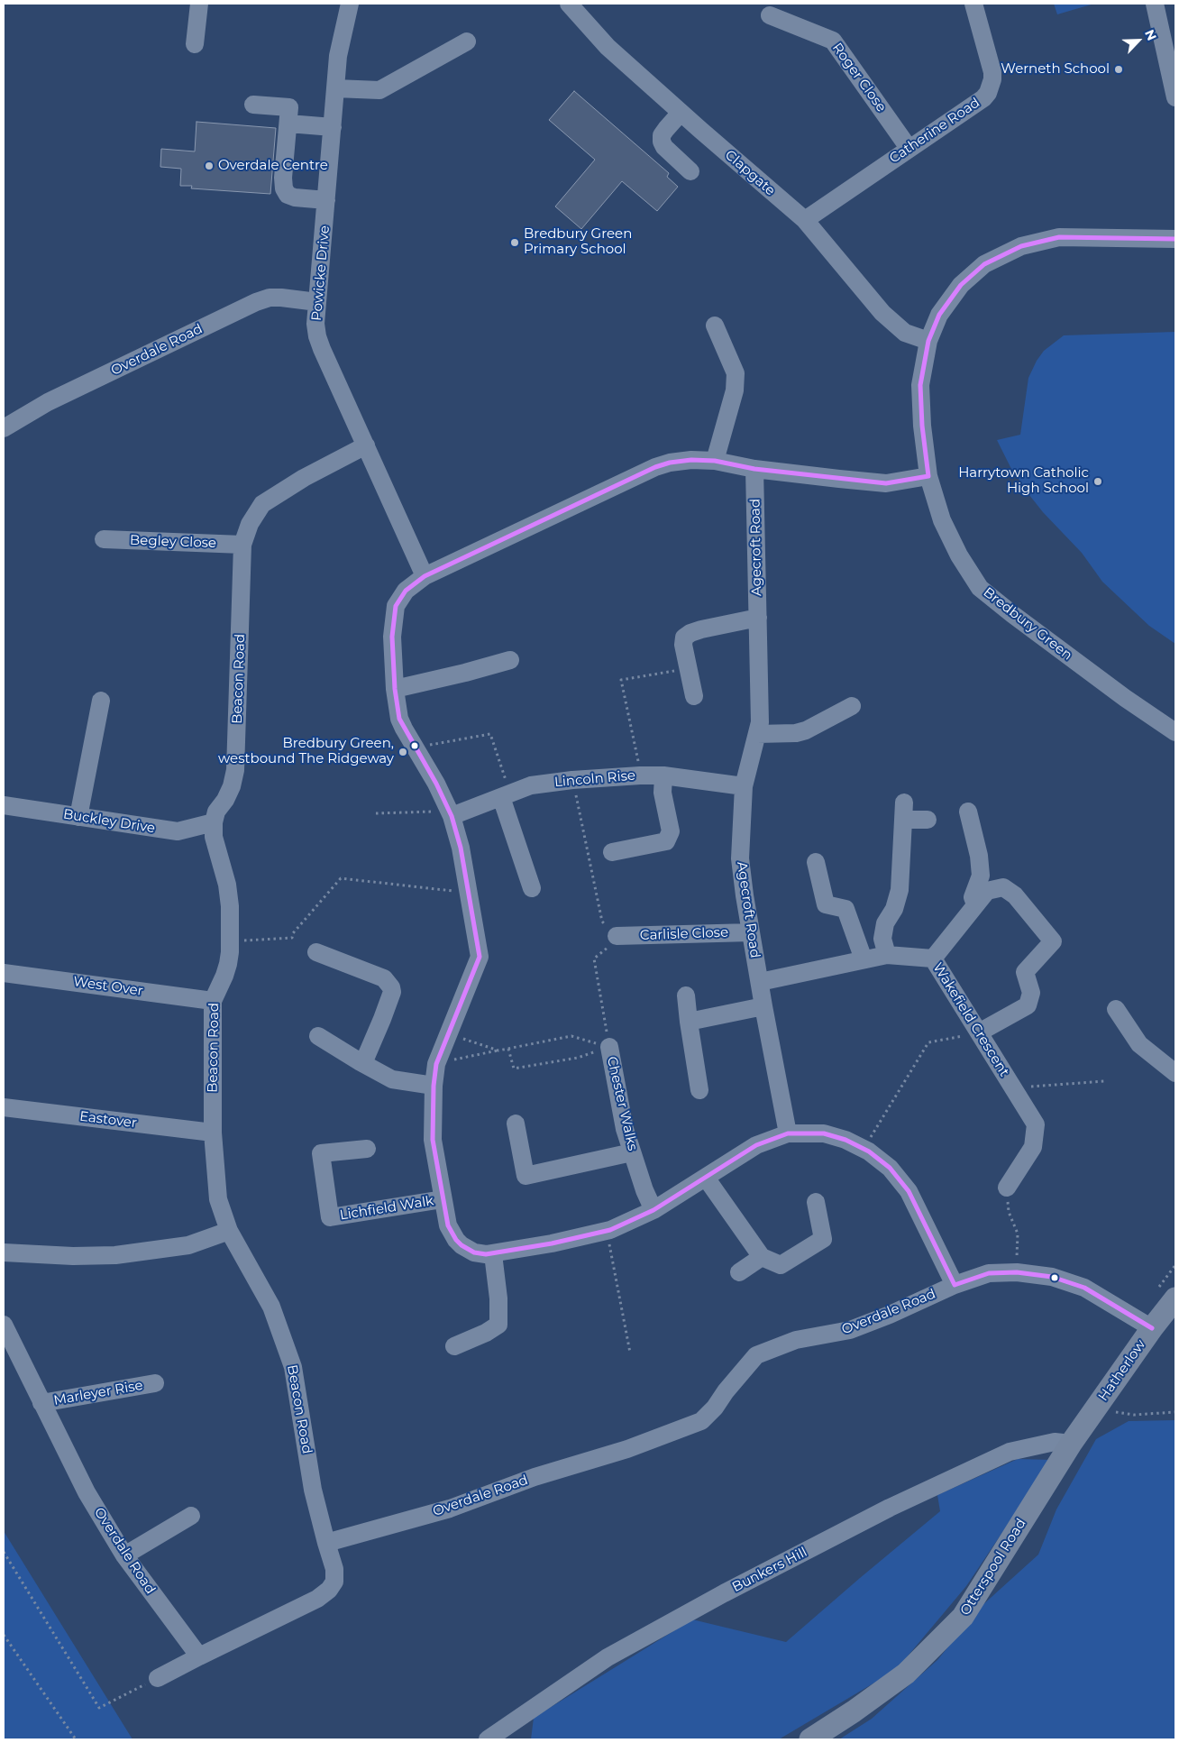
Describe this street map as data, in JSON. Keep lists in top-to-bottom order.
{
  "streets": {
    "main road": ["Hatherlow", "Otterspool Road"],
    "street": [
      "Roger Close",
      "Catherine Road",
      "Clapgate",
      "Powicke Drive",
      "Overdale Road",
      "Begley Close",
      "Agecroft Road",
      "Bredbury Green",
      "Beacon Road",
      "Lincoln Rise",
      "Buckley Drive",
      "Carlisle Close",
      "West Over",
      "Wakefield Crescent",
      "Chester Walks",
      "Eastover",
      "Lichfield Walk",
      "Marleyer Rise",
      "Bunkers Hill"
    ]
  },
  "crossings": [
    ["Roger Close", "Catherine Road"],
    ["Catherine Road", "Clapgate"],
    ["Clapgate", "Bredbury Green"],
    ["Powicke Drive", "Overdale Road"],
    ["Powicke Drive", "Beacon Road"],
    ["Overdale Road", "Beacon Road"],
    ["Overdale Road", "Hatherlow"],
    ["Overdale Road", "Marleyer Rise"],
    ["Begley Close", "Beacon Road"],
    ["Agecroft Road", "Lincoln Rise"],
    ["Agecroft Road", "Carlisle Close"],
    ["Agecroft Road", "Wakefield Crescent"],
    ["Beacon Road", "Buckley Drive"],
    ["Beacon Road", "West Over"],
    ["Beacon Road", "Eastover"],
    ["Hatherlow", "Otterspool Road"],
    ["Hatherlow", "Bunkers Hill"],
    ["Otterspool Road", "Bunkers Hill"]
  ],
  "places": [
    "Werneth School",
    "Overdale Centre",
    "Bredbury Green Primary School",
    "Harrytown Catholic High School",
    "Bredbury Green, westbound The Ridgeway"
  ],
  "north": "top right"
}
